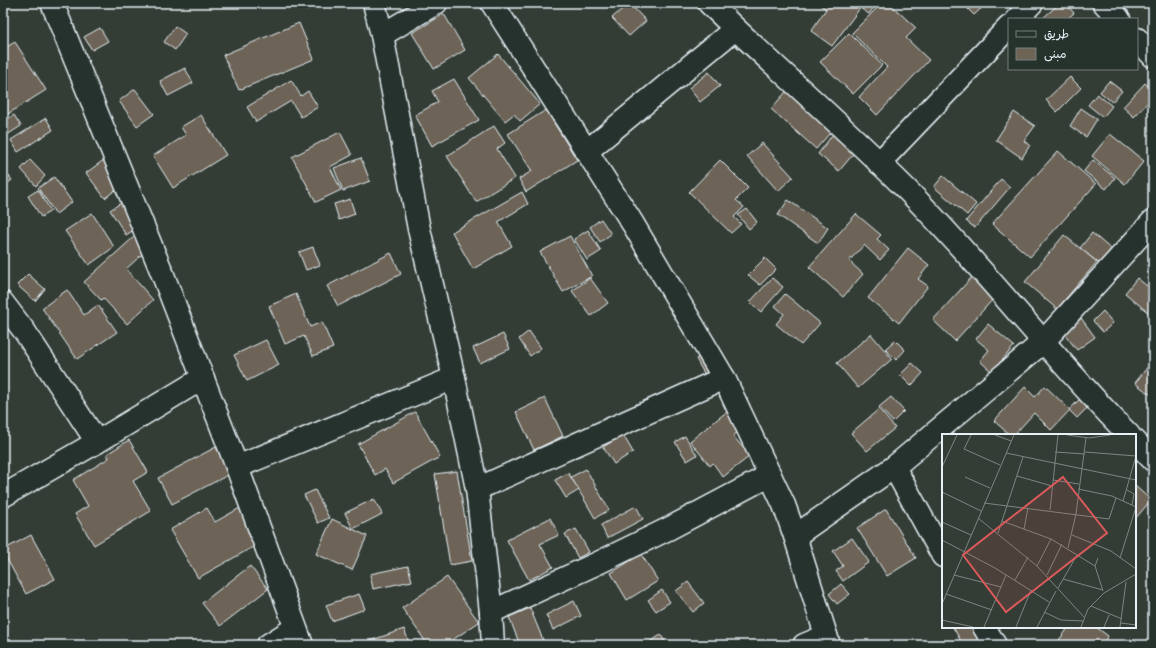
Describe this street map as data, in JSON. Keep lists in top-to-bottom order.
{
  "legend": ["طريق", "مبنى"]
}
